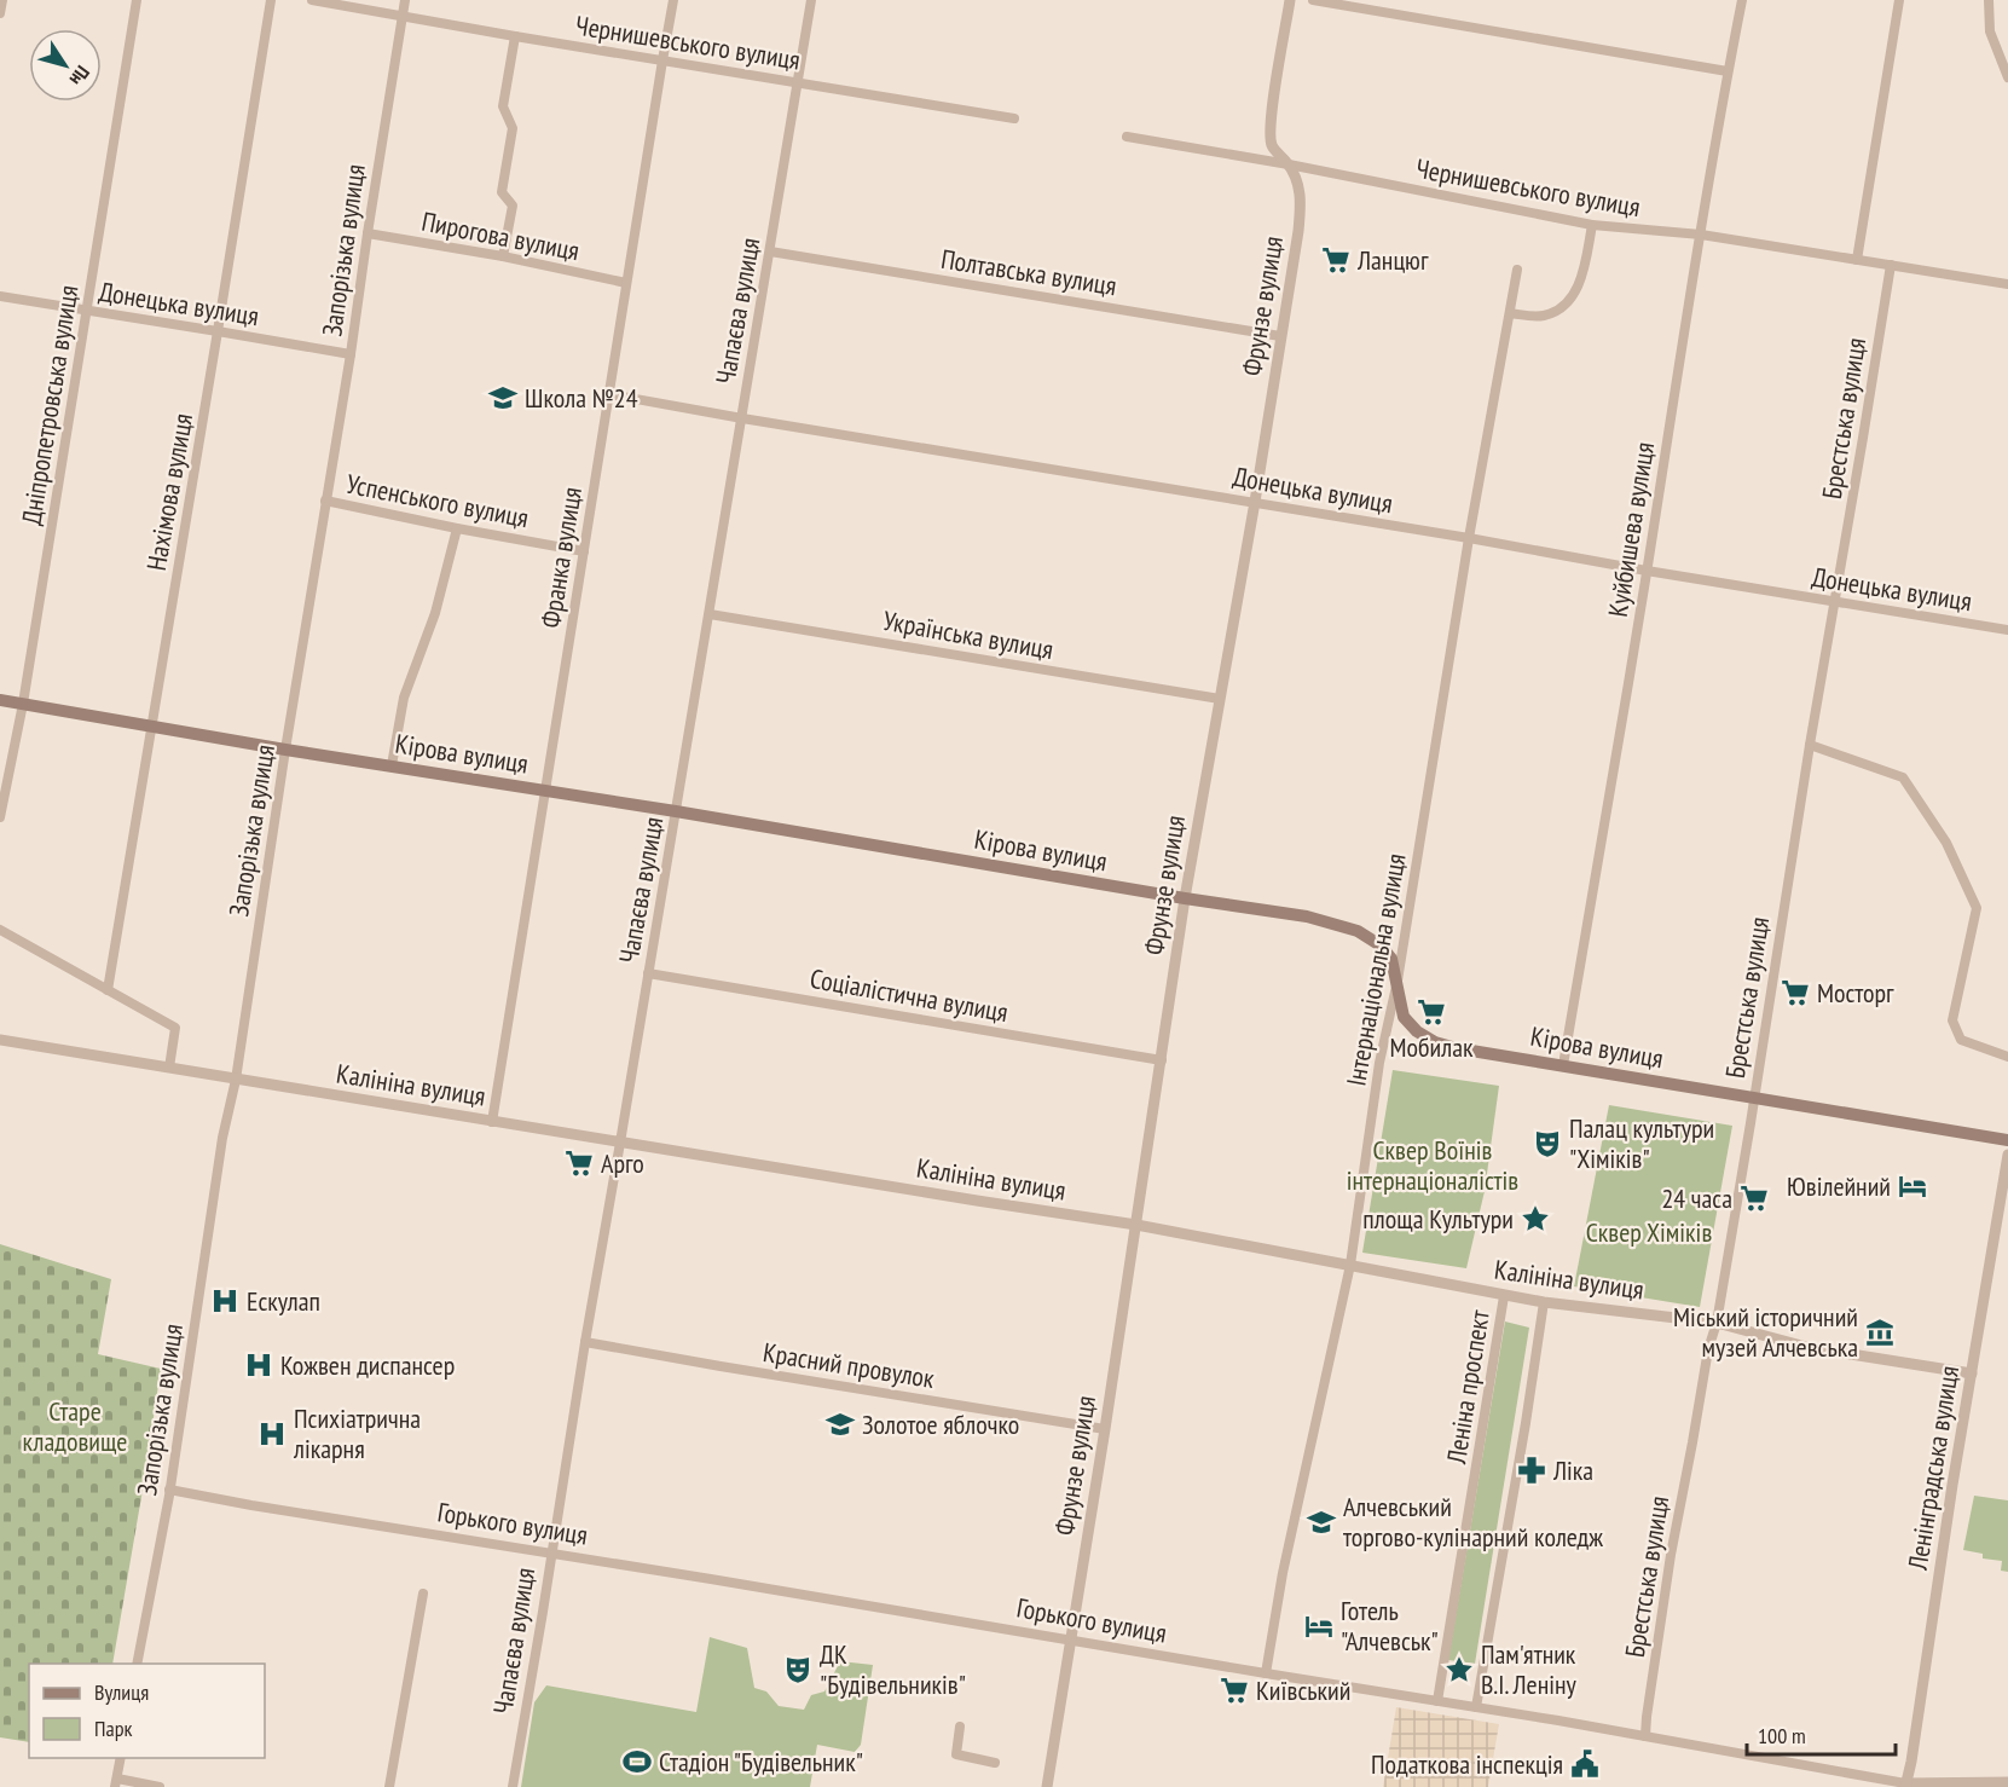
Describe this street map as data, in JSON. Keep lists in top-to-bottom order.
{
  "streets": {
    "main road": ["Кірова вулиця"],
    "street": [
      "Чернишевського вулиця",
      "Пирогова вулиця",
      "Запорізька вулиця",
      "Полтавська вулиця",
      "Донецька вулиця",
      "Фрунзе вулиця",
      "Чапаєва вулиця",
      "Дніпропетровська вулиця",
      "Брестська вулиця",
      "Нахімова вулиця",
      "Успенського вулиця",
      "Куйбишева вулиця",
      "Франка вулиця",
      "Українська вулиця",
      "Інтернаціональна вулиця",
      "Соціалістична вулиця",
      "Калініна вулиця",
      "Красний провулок",
      "Леніна проспект",
      "Ленінградська вулиця",
      "Горького вулиця"
    ]
  },
  "crossings": [
    ["Чернишевського вулиця", "Запорізька вулиця"],
    ["Чернишевського вулиця", "Фрунзе вулиця"],
    ["Чернишевського вулиця", "Чапаєва вулиця"],
    ["Чернишевського вулиця", "Брестська вулиця"],
    ["Чернишевського вулиця", "Куйбишева вулиця"],
    ["Чернишевського вулиця", "Франка вулиця"],
    ["Пирогова вулиця", "Запорізька вулиця"],
    ["Пирогова вулиця", "Франка вулиця"],
    ["Запорізька вулиця", "Донецька вулиця"],
    ["Запорізька вулиця", "Успенського вулиця"],
    ["Запорізька вулиця", "Кірова вулиця"],
    ["Запорізька вулиця", "Калініна вулиця"],
    ["Запорізька вулиця", "Горького вулиця"],
    ["Полтавська вулиця", "Фрунзе вулиця"],
    ["Полтавська вулиця", "Чапаєва вулиця"],
    ["Донецька вулиця", "Фрунзе вулиця"],
    ["Донецька вулиця", "Чапаєва вулиця"],
    ["Донецька вулиця", "Дніпропетровська вулиця"],
    ["Донецька вулиця", "Брестська вулиця"],
    ["Донецька вулиця", "Нахімова вулиця"],
    ["Донецька вулиця", "Куйбишева вулиця"],
    ["Донецька вулиця", "Франка вулиця"],
    ["Донецька вулиця", "Інтернаціональна вулиця"],
    ["Фрунзе вулиця", "Українська вулиця"],
    ["Фрунзе вулиця", "Кірова вулиця"],
    ["Фрунзе вулиця", "Соціалістична вулиця"],
    ["Фрунзе вулиця", "Калініна вулиця"],
    ["Фрунзе вулиця", "Красний провулок"],
    ["Фрунзе вулиця", "Горького вулиця"],
    ["Чапаєва вулиця", "Українська вулиця"],
    ["Чапаєва вулиця", "Кірова вулиця"],
    ["Чапаєва вулиця", "Соціалістична вулиця"],
    ["Чапаєва вулиця", "Калініна вулиця"],
    ["Чапаєва вулиця", "Красний провулок"],
    ["Чапаєва вулиця", "Горького вулиця"],
    ["Дніпропетровська вулиця", "Кірова вулиця"],
    ["Брестська вулиця", "Кірова вулиця"],
    ["Брестська вулиця", "Калініна вулиця"],
    ["Брестська вулиця", "Горького вулиця"],
    ["Нахімова вулиця", "Кірова вулиця"],
    ["Успенського вулиця", "Франка вулиця"],
    ["Куйбишева вулиця", "Кірова вулиця"],
    ["Франка вулиця", "Кірова вулиця"],
    ["Франка вулиця", "Калініна вулиця"],
    ["Кірова вулиця", "Інтернаціональна вулиця"],
    ["Інтернаціональна вулиця", "Калініна вулиця"],
    ["Інтернаціональна вулиця", "Горького вулиця"],
    ["Калініна вулиця", "Леніна проспект"],
    ["Калініна вулиця", "Ленінградська вулиця"],
    ["Леніна проспект", "Горького вулиця"],
    ["Ленінградська вулиця", "Горького вулиця"]
  ],
  "parks": ["Сквер Воїнів інтернаціоналістів", "Сквер Хіміків", "Старе кладовище"],
  "places": {
    "supermarket": [
      "Ланцюг",
      "Мосторг",
      "Мобилак",
      "Арго",
      "24 часа",
      "Київський"
    ],
    "school or university": ["Школа №24", "Золотое яблочко", "Алчевський торгово-кулінарний коледж"],
    "theatre": ["Палац культури \"Хіміків\"", "ДК \"Будівельників\""],
    "hotel": ["Ювілейний", "Готель \"Алчевськ\""],
    "place": ["площа Культури", "Пам'ятник В.I. Ленiну"],
    "hospital": ["Ескулап", "Кожвен диспансер", "Психіатрична лікарня"],
    "museum": ["Міський історичний музей Алчевська"],
    "pharmacy": ["Ліка"],
    "sports": ["Стадіон \"Будівельник\""],
    "public building": ["Податкова інспекція"]
  },
  "legend": ["Вулиця", "Парк"],
  "scale_bar": "100 m",
  "north": "bottom right"
}
